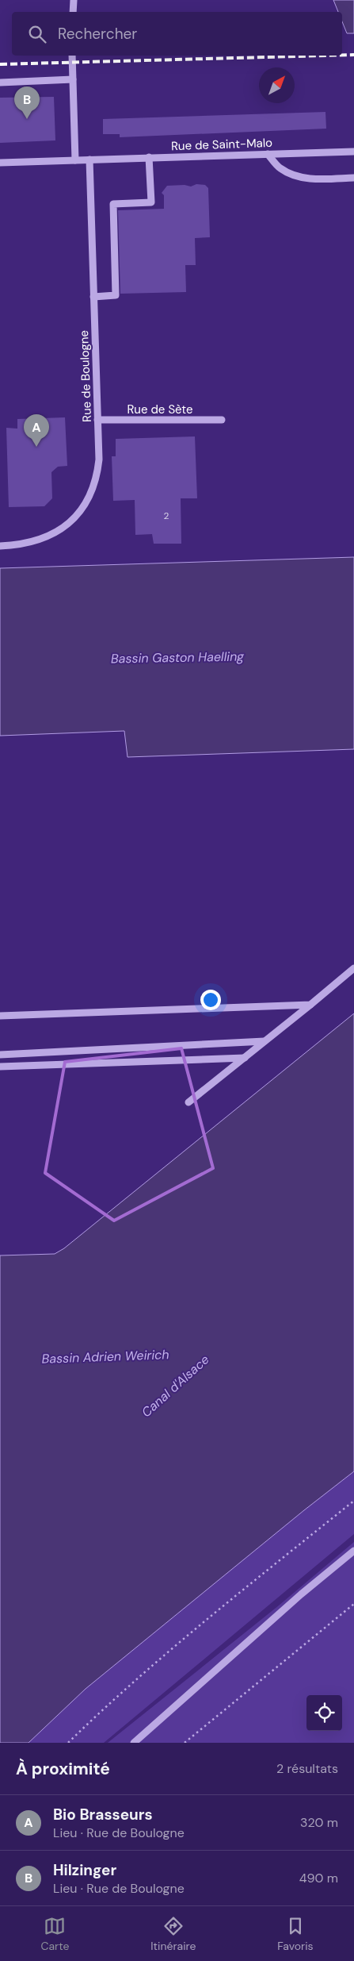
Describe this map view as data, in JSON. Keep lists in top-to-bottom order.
{
  "streets": {
    "street": ["Rue de Saint-Malo", "Rue de Boulogne", "Rue de Sète"]
  },
  "crossings": [
    ["Rue de Saint-Malo", "Rue de Boulogne"],
    ["Rue de Boulogne", "Rue de Sète"]
  ],
  "water": ["Bassin Gaston Haelling", "Bassin Adrien Weirich", "Canal d'Alsace"],
  "house_numbers": ["2"],
  "north": "top right",
  "page": {
    "search": "Rechercher",
    "pins": ["B", "A"],
    "heading": ["À proximité", "2 résultats"],
    "list": [
      {
        "mark": "A",
        "name": "Bio Brasseurs",
        "note": "Lieu · Rue de Boulogne",
        "value": "320 m"
      },
      {
        "mark": "B",
        "name": "Hilzinger",
        "note": "Lieu · Rue de Boulogne",
        "value": "490 m"
      }
    ],
    "nav": ["Carte", "Itinéraire", "Favoris"]
  }
}
